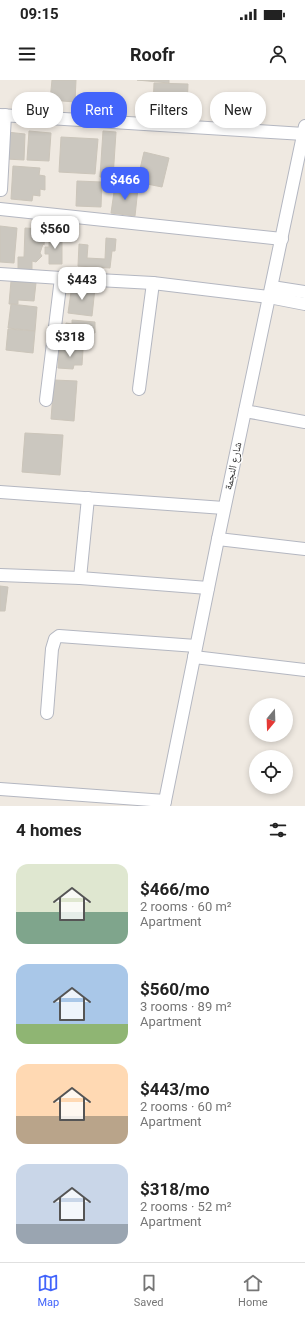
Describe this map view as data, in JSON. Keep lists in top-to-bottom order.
{
  "streets": {
    "street": ["شارع النجمة"]
  },
  "north": "bottom",
  "page": {
    "status": "09:15",
    "header": "Roofr",
    "chip": [
      "Buy",
      "Rent",
      "Filters",
      "New"
    ],
    "price": [
      "$466",
      "$560",
      "$443",
      "$318"
    ],
    "heading": "4 homes",
    "list": [
      {
        "name": "$466/mo",
        "note": "2 rooms · 60 m² · Apartment"
      },
      {
        "name": "$560/mo",
        "note": "3 rooms · 89 m² · Apartment"
      },
      {
        "name": "$443/mo",
        "note": "2 rooms · 60 m² · Apartment"
      },
      {
        "name": "$318/mo",
        "note": "2 rooms · 52 m² · Apartment"
      }
    ],
    "tabs": ["Map", "Saved", "Home"]
  }
}
